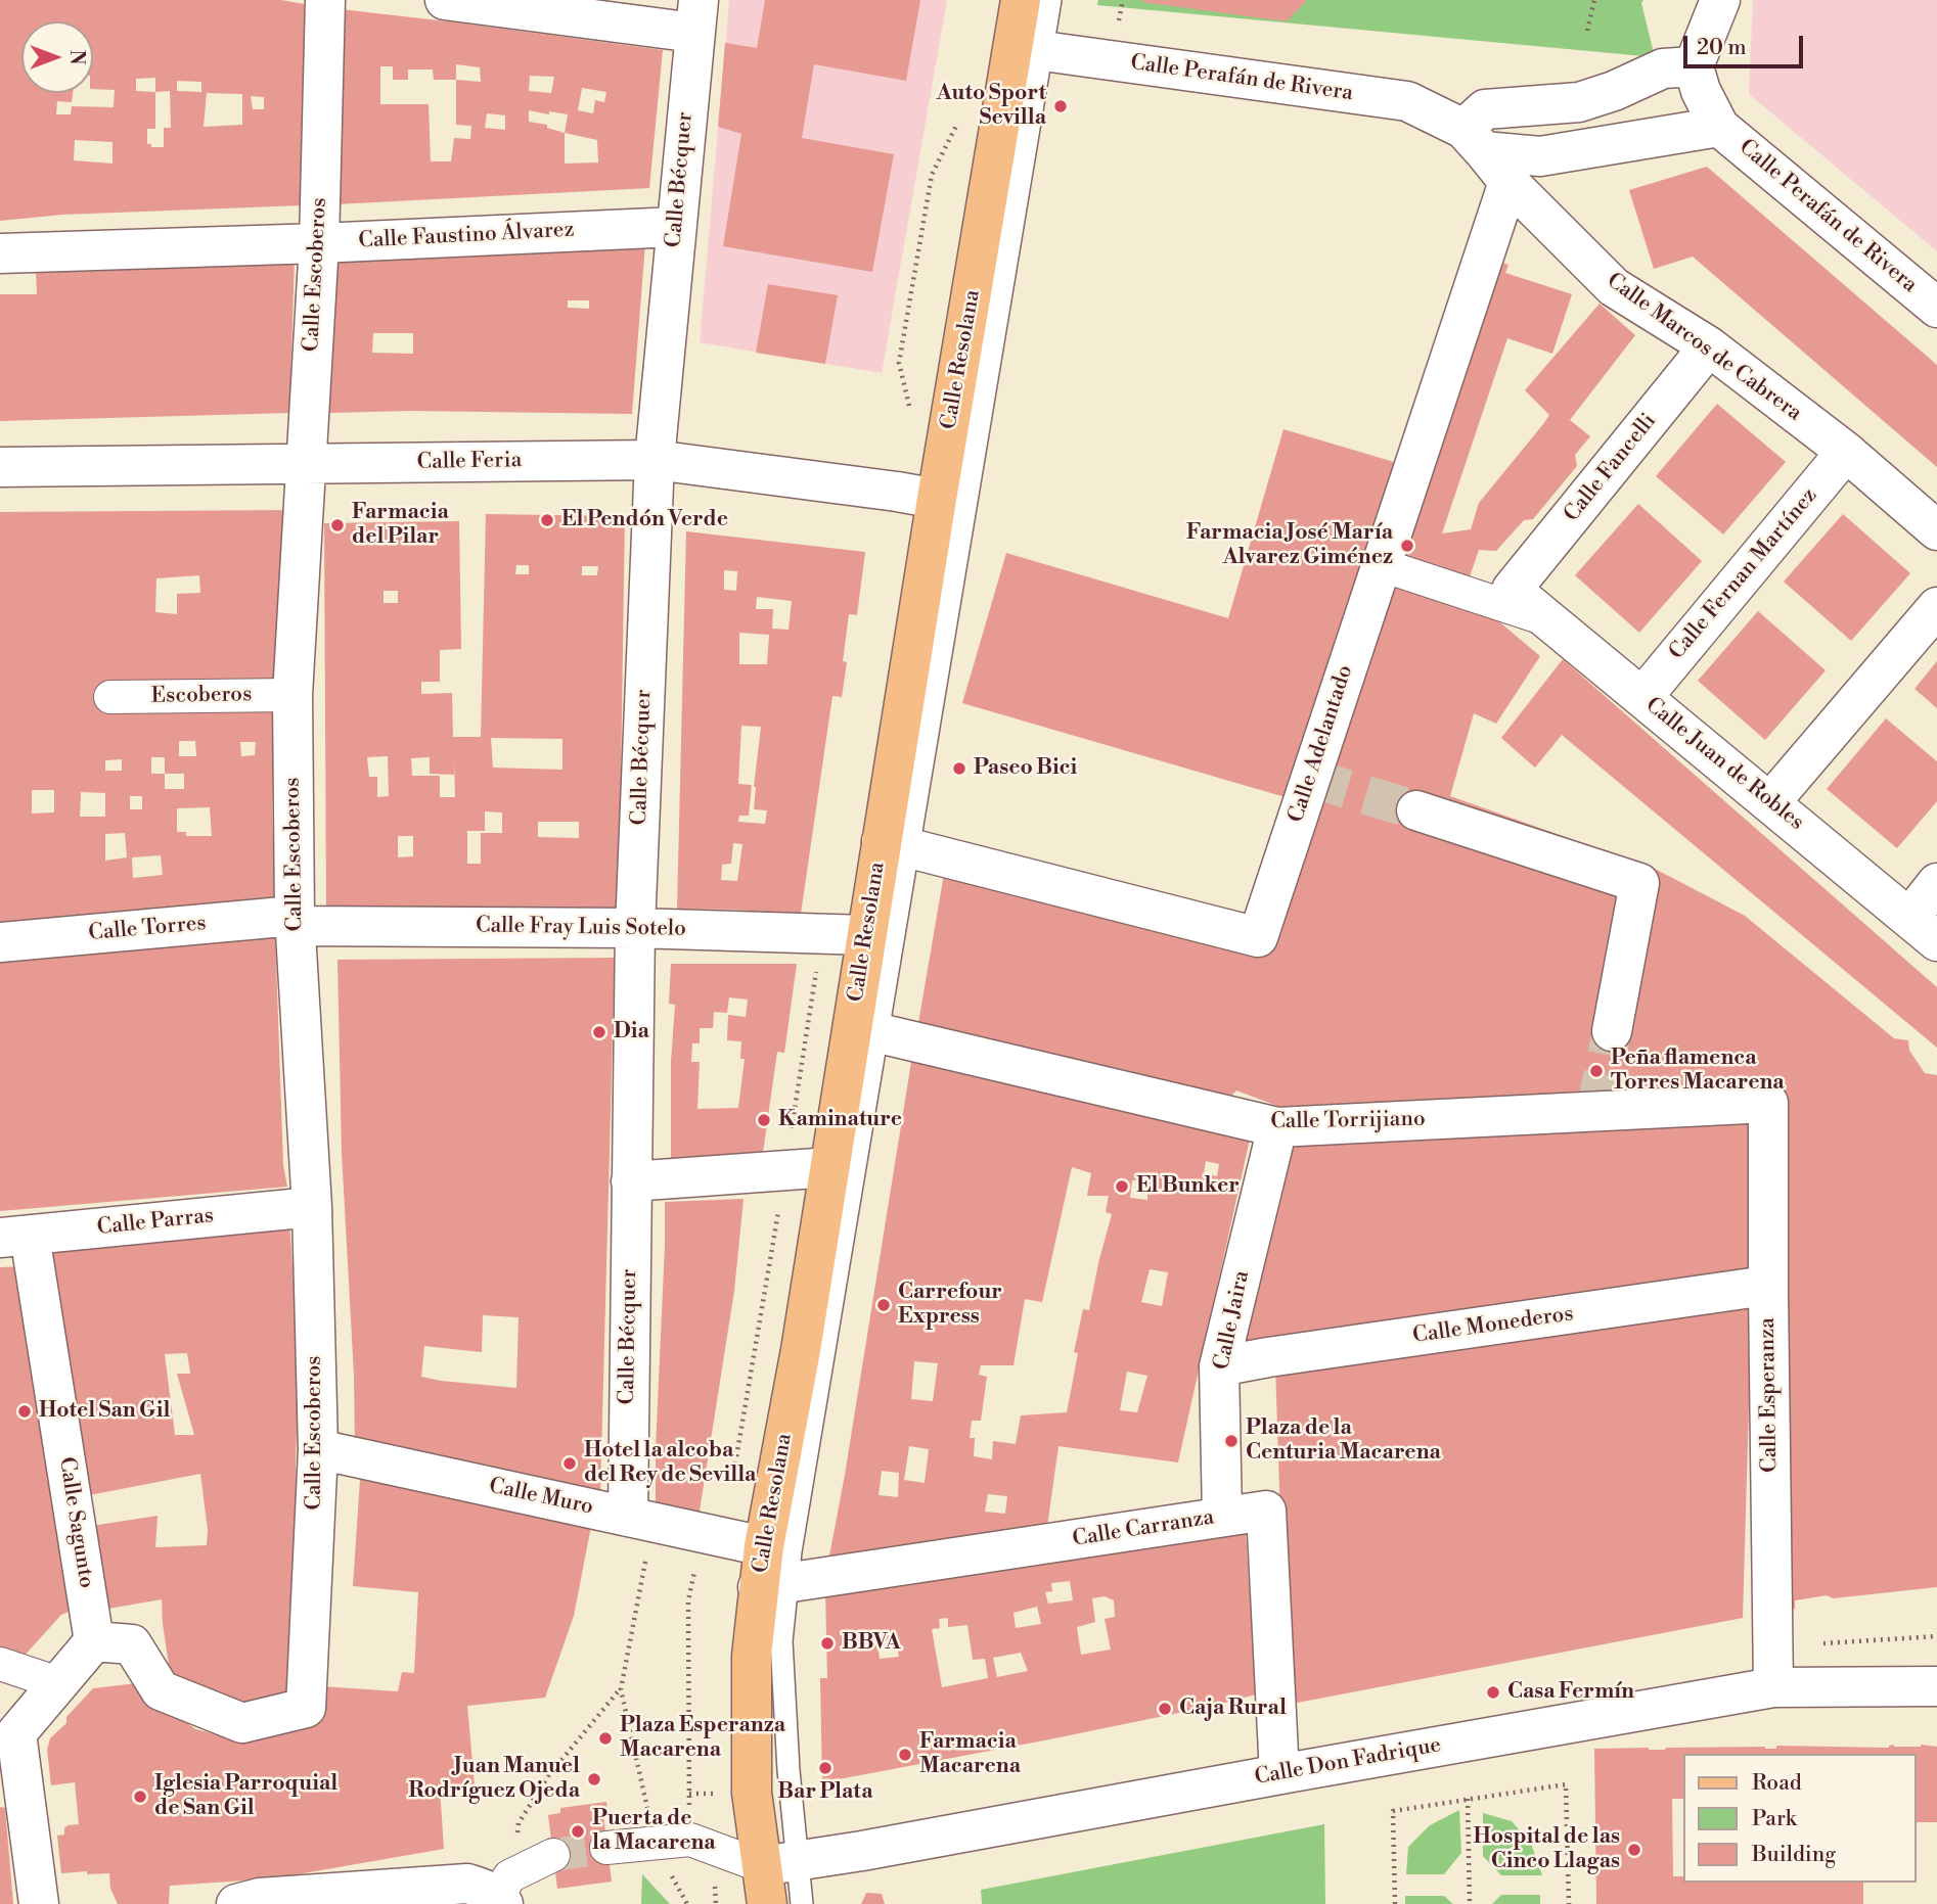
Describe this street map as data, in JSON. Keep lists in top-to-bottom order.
{
  "streets": {
    "main road": ["Calle Resolana"],
    "street": [
      "Calle Perafán de Rivera",
      "Calle Bécquer",
      "Calle Faustino Álvarez",
      "Calle Escoberos",
      "Calle Marcos de Cabrera",
      "Calle Feria",
      "Calle Fancelli",
      "Calle Fernan Martínez",
      "Escoberos",
      "Calle Adelantado",
      "Calle Juan de Robles",
      "Calle Fray Luis Sotelo",
      "Calle Torres",
      "Calle Torrijiano",
      "Calle Parras",
      "Calle Jaira",
      "Calle Monederos",
      "Calle Esperanza",
      "Calle Muro",
      "Calle Sagunto",
      "Calle Carranza",
      "Calle Don Fadrique"
    ]
  },
  "crossings": [
    ["Calle Perafán de Rivera", "Calle Marcos de Cabrera"],
    ["Calle Perafán de Rivera", "Calle Resolana"],
    ["Calle Bécquer", "Calle Faustino Álvarez"],
    ["Calle Bécquer", "Calle Feria"],
    ["Calle Bécquer", "Calle Fray Luis Sotelo"],
    ["Calle Bécquer", "Calle Muro"],
    ["Calle Faustino Álvarez", "Calle Escoberos"],
    ["Calle Escoberos", "Calle Feria"],
    ["Calle Escoberos", "Escoberos"],
    ["Calle Escoberos", "Calle Fray Luis Sotelo"],
    ["Calle Escoberos", "Calle Torres"],
    ["Calle Escoberos", "Calle Parras"],
    ["Calle Escoberos", "Calle Muro"],
    ["Calle Escoberos", "Calle Sagunto"],
    ["Calle Marcos de Cabrera", "Calle Fancelli"],
    ["Calle Marcos de Cabrera", "Calle Fernan Martínez"],
    ["Calle Marcos de Cabrera", "Calle Adelantado"],
    ["Calle Resolana", "Calle Feria"],
    ["Calle Resolana", "Calle Adelantado"],
    ["Calle Resolana", "Calle Fray Luis Sotelo"],
    ["Calle Resolana", "Calle Torrijiano"],
    ["Calle Resolana", "Calle Muro"],
    ["Calle Resolana", "Calle Carranza"],
    ["Calle Resolana", "Calle Don Fadrique"],
    ["Calle Fancelli", "Calle Juan de Robles"],
    ["Calle Fernan Martínez", "Calle Juan de Robles"],
    ["Calle Fray Luis Sotelo", "Calle Torres"],
    ["Calle Torrijiano", "Calle Jaira"],
    ["Calle Torrijiano", "Calle Esperanza"],
    ["Calle Parras", "Calle Sagunto"],
    ["Calle Jaira", "Calle Monederos"],
    ["Calle Jaira", "Calle Carranza"],
    ["Calle Monederos", "Calle Esperanza"],
    ["Calle Esperanza", "Calle Don Fadrique"],
    ["Calle Carranza", "Calle Don Fadrique"]
  ],
  "places": [
    "Auto Sport Sevilla",
    "El Pendón Verde",
    "Farmacia del Pilar",
    "Farmacia José María Alvarez Giménez",
    "Paseo Bici",
    "Dia",
    "Peña flamenca Torres Macarena",
    "Kaminature",
    "El Bunker",
    "Carrefour Express",
    "Hotel San Gil",
    "Plaza de la Centuria Macarena",
    "Hotel la alcoba del Rey de Sevilla",
    "BBVA",
    "Casa Fermín",
    "Caja Rural",
    "Plaza Esperanza Macarena",
    "Farmacia Macarena",
    "Bar Plata",
    "Juan Manuel Rodríguez Ojeda",
    "Iglesia Parroquial de San Gil",
    "Puerta de la Macarena",
    "Hospital de las Cinco Llagas"
  ],
  "legend": ["Road", "Park", "Building"],
  "scale_bar": "20 m",
  "north": "right"
}
